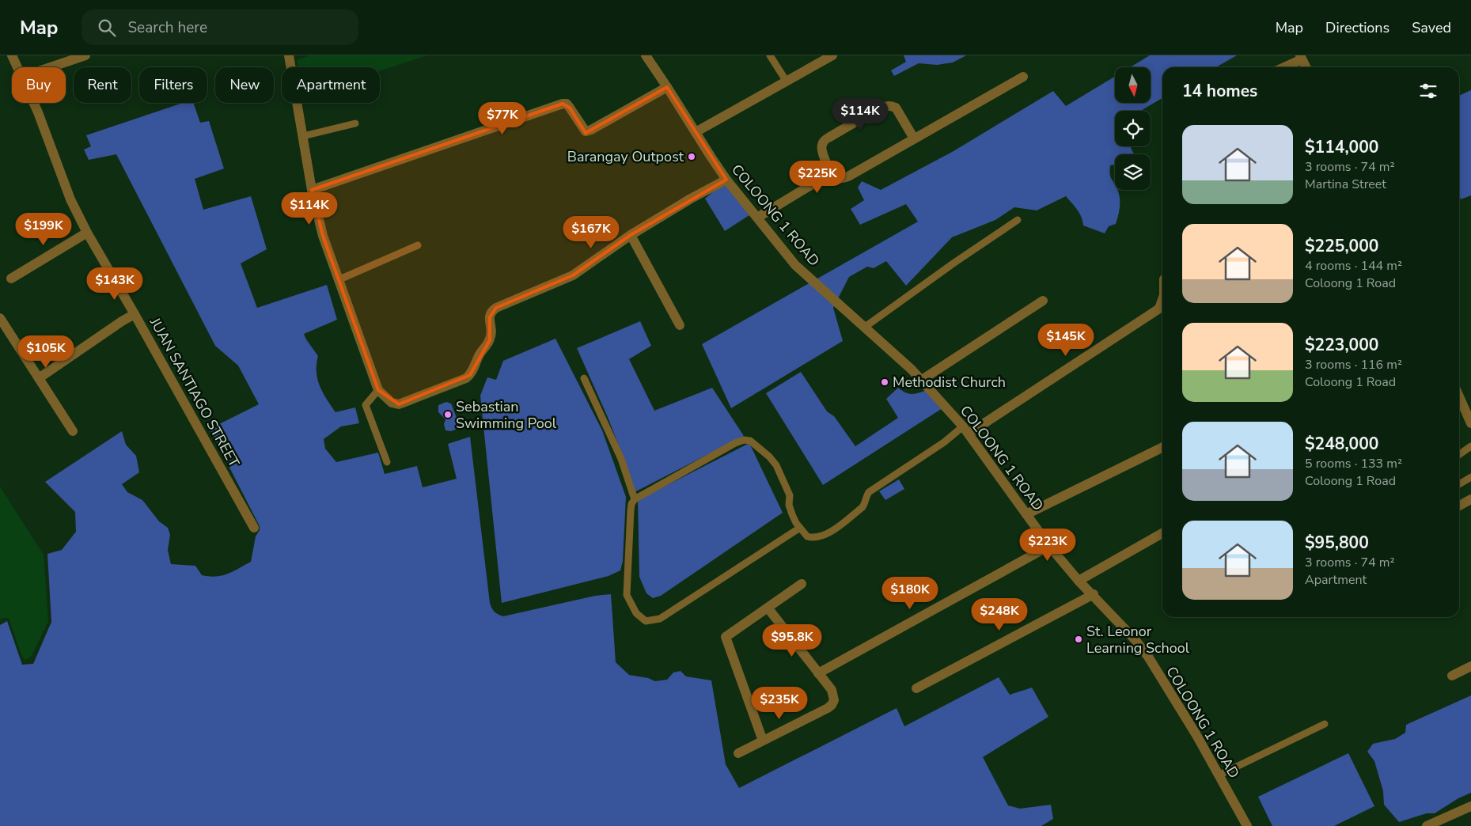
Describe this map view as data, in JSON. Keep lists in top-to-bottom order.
{
  "streets": {
    "street": ["COLOONG 1 ROAD", "JUAN SANTIAGO STREET"]
  },
  "places": [
    "Barangay Outpost",
    "Methodist Church",
    "Sebastian Swimming Pool",
    "St. Leonor Learning School"
  ],
  "north": "bottom",
  "page": {
    "header": "Map",
    "search": "Search here",
    "nav": ["Map", "Directions", "Saved"],
    "chip": [
      "Buy",
      "Rent",
      "Filters",
      "New",
      "Apartment"
    ],
    "heading": "14 homes",
    "price": [
      "$114K",
      "$77K",
      "$225K",
      "$114K",
      "$199K",
      "$167K",
      "$143K",
      "$145K",
      "$105K",
      "$223K",
      "$180K",
      "$248K",
      "$95.8K",
      "$235K"
    ],
    "list": [
      {
        "name": "$114,000",
        "note": "3 rooms · 74 m² · Martina Street"
      },
      {
        "name": "$225,000",
        "note": "4 rooms · 144 m² · Coloong 1 Road"
      },
      {
        "name": "$223,000",
        "note": "3 rooms · 116 m² · Coloong 1 Road"
      },
      {
        "name": "$248,000",
        "note": "5 rooms · 133 m² · Coloong 1 Road"
      },
      {
        "name": "$95,800",
        "note": "3 rooms · 74 m² · Apartment"
      }
    ]
  }
}
